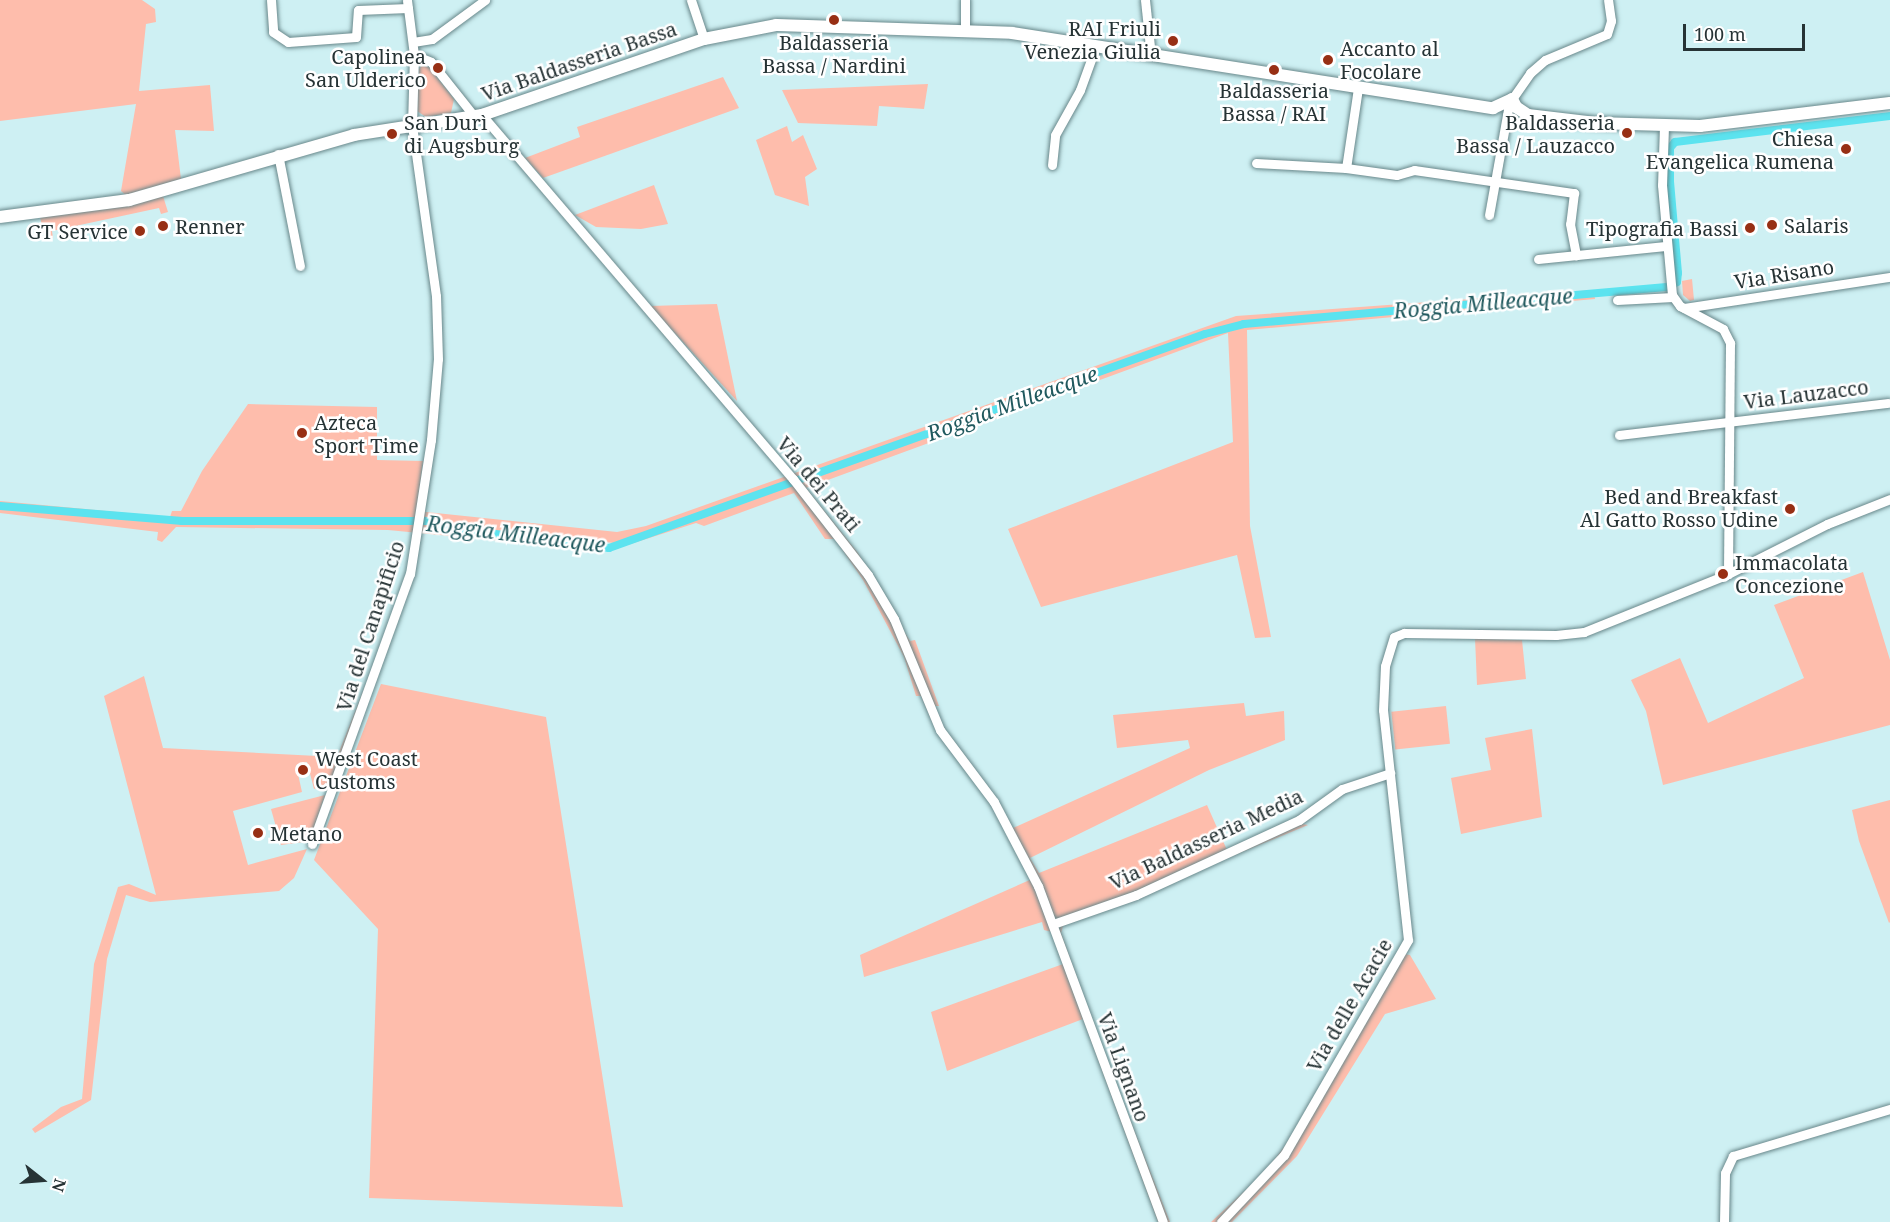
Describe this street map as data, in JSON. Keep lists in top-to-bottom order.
{
  "streets": {
    "street": [
      "Via Baldasseria Bassa",
      "Via Risano",
      "Via Lauzacco",
      "Via dei Prati",
      "Via del Canapificio",
      "Via Baldasseria Media",
      "Via delle Acacie",
      "Via Lignano"
    ]
  },
  "crossings": [
    ["Via Baldasseria Bassa", "Via dei Prati"],
    ["Via Baldasseria Bassa", "Via del Canapificio"],
    ["Via Risano", "Via Lauzacco"],
    ["Via dei Prati", "Via del Canapificio"],
    ["Via dei Prati", "Via Baldasseria Media"],
    ["Via dei Prati", "Via Lignano"],
    ["Via Baldasseria Media", "Via delle Acacie"],
    ["Via Baldasseria Media", "Via Lignano"]
  ],
  "water": ["Roggia Milleacque"],
  "places": [
    "Baldasseria Bassa / Nardini",
    "RAI Friuli Venezia Giulia",
    "Accanto al Focolare",
    "Capolinea San Ulderico",
    "Baldasseria Bassa / RAI",
    "Baldasseria Bassa / Lauzacco",
    "San Durì di Augsburg",
    "Chiesa Evangelica Rumena",
    "Salaris",
    "Renner",
    "Tipografia Bassi",
    "GT Service",
    "Azteca Sport Time",
    "Bed and Breakfast Al Gatto Rosso Udine",
    "Immacolata Concezione",
    "West Coast Customs",
    "Metano"
  ],
  "scale_bar": "100 m",
  "north": "right"
}
